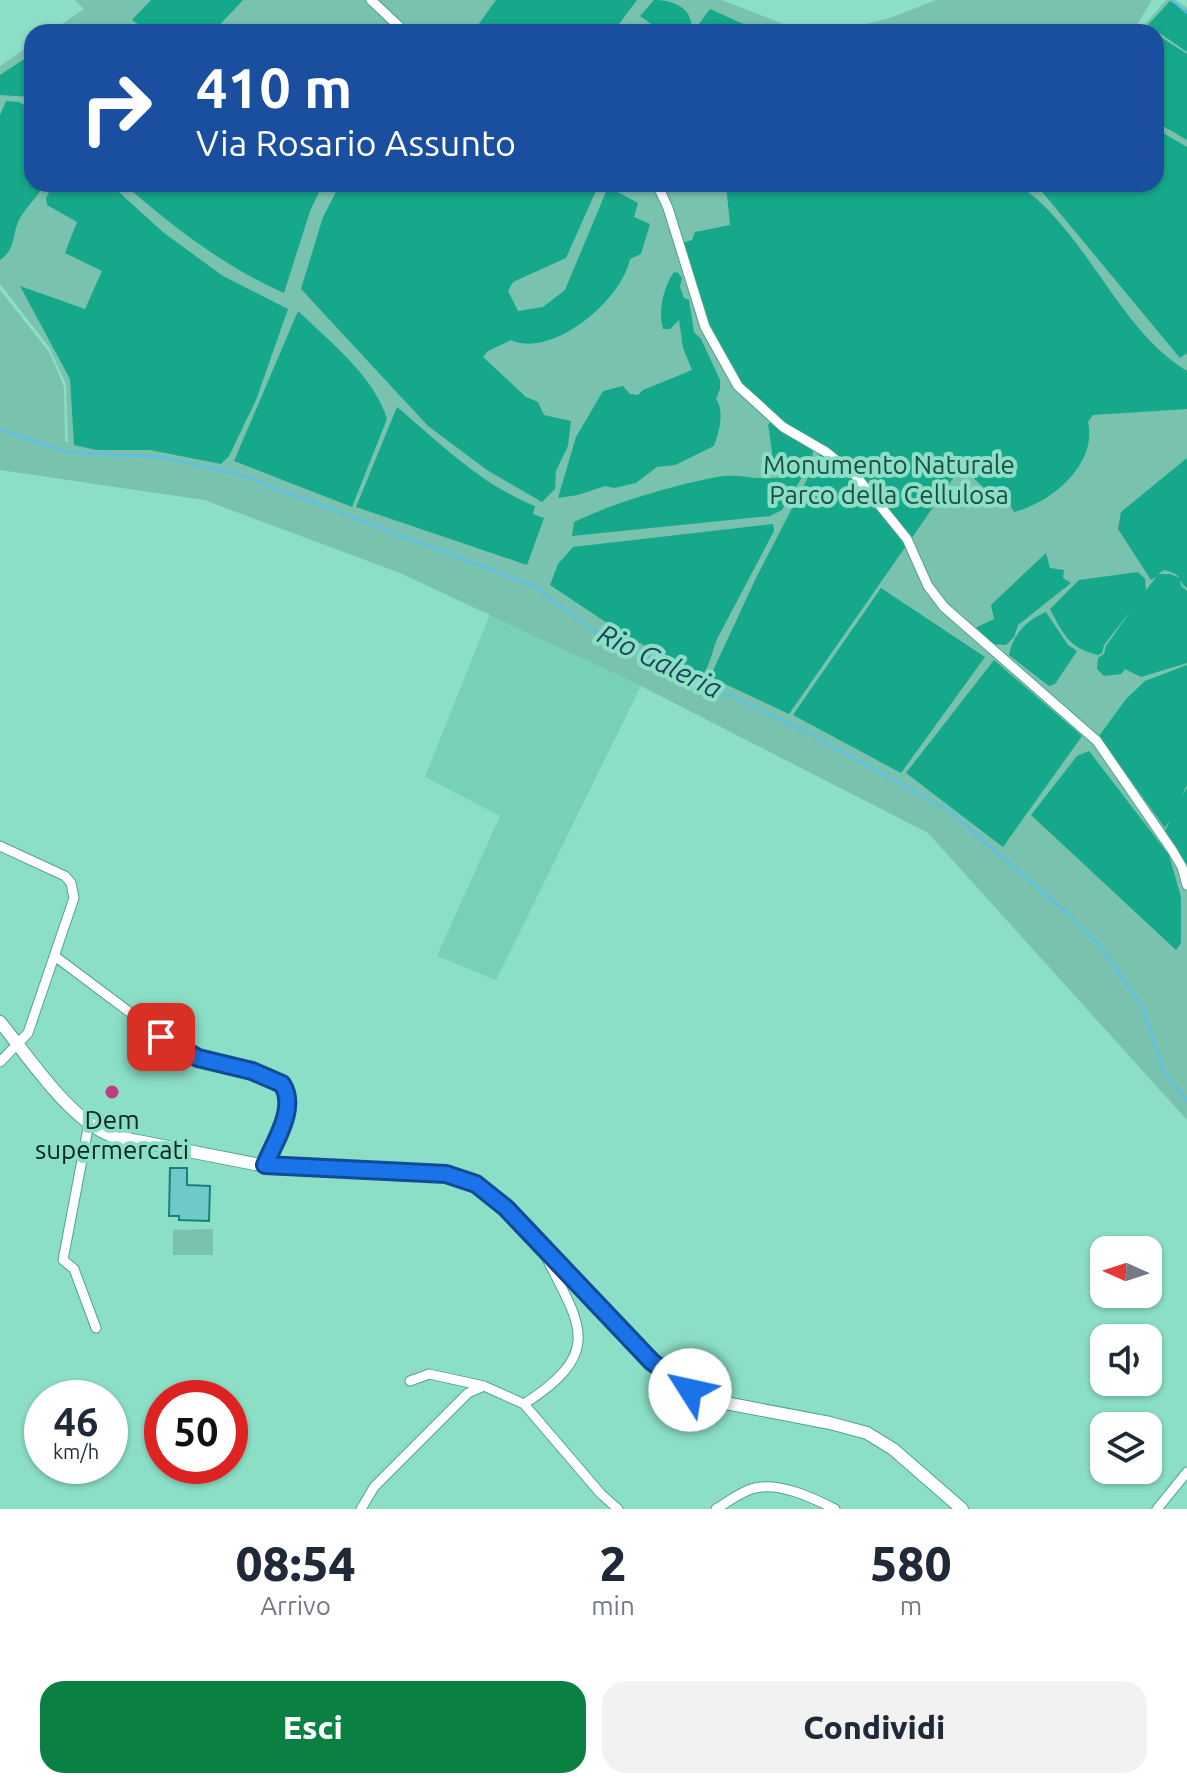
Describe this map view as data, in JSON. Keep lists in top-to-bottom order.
{
  "water": ["Rio Galeria"],
  "parks": ["Monumento Naturale Parco della Cellulosa"],
  "places": ["Dem supermercati"],
  "north": "left",
  "page": {
    "turn": ["410 m", "Via Rosario Assunto"],
    "speed": "46 km/h",
    "limit": "50",
    "eta": [
      "08:54",
      "Arrivo",
      "2",
      "min",
      "580",
      "m"
    ],
    "buttons": ["Esci", "Condividi"]
  }
}
